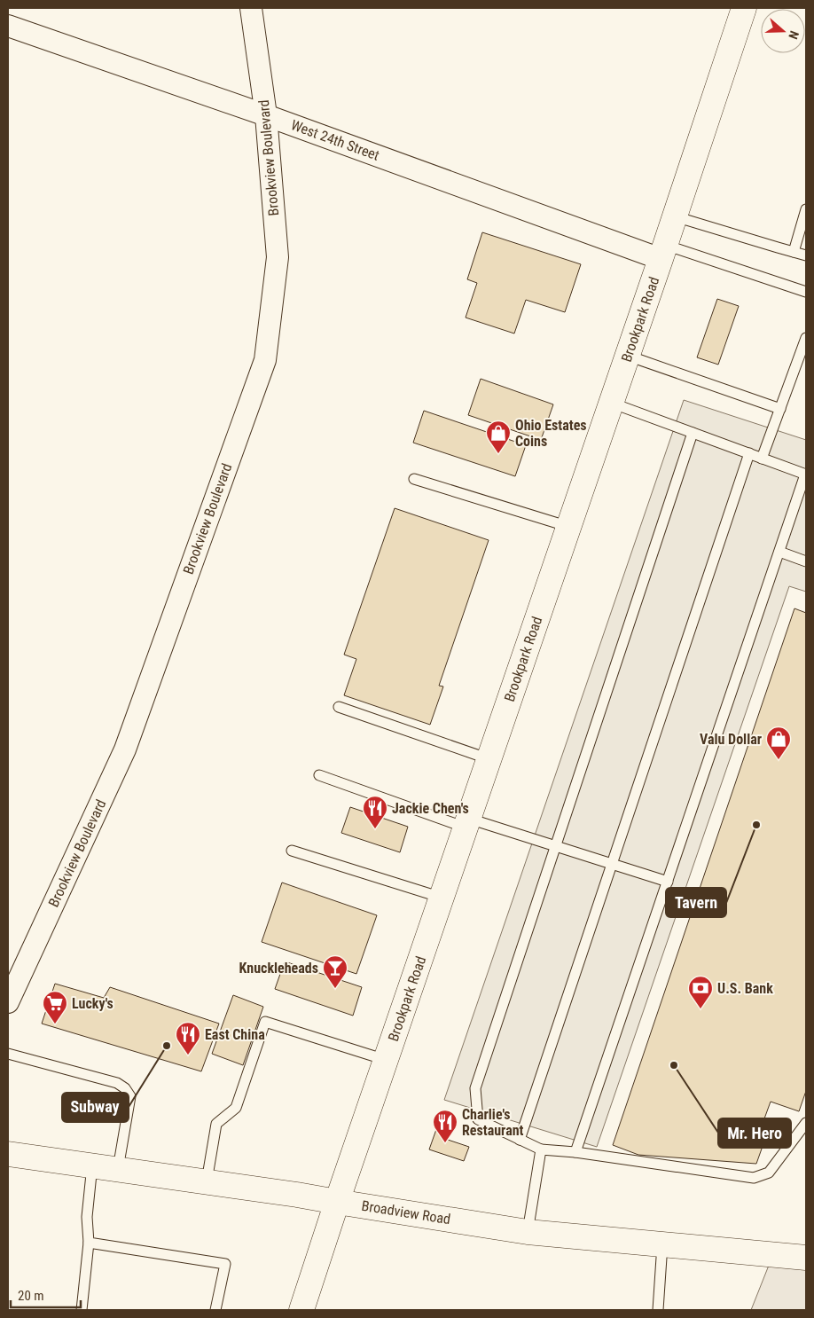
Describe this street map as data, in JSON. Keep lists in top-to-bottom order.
{
  "streets": {
    "main road": ["Brookpark Road", "Broadview Road"],
    "street": ["West 24th Street", "Brookview Boulevard"]
  },
  "crossings": [
    ["West 24th Street", "Brookview Boulevard"],
    ["West 24th Street", "Brookpark Road"],
    ["Brookpark Road", "Broadview Road"]
  ],
  "places": {
    "shop": ["Ohio Estates Coins", "Valu Dollar"],
    "other": ["Tavern", "Subway", "Mr. Hero"],
    "restaurant": ["Jackie Chen's", "East China", "Charlie's Restaurant"],
    "bar": ["Knuckleheads"],
    "bank": ["U.S. Bank"],
    "supermarket": ["Lucky's"]
  },
  "scale_bar": "20 m",
  "north": "right"
}
